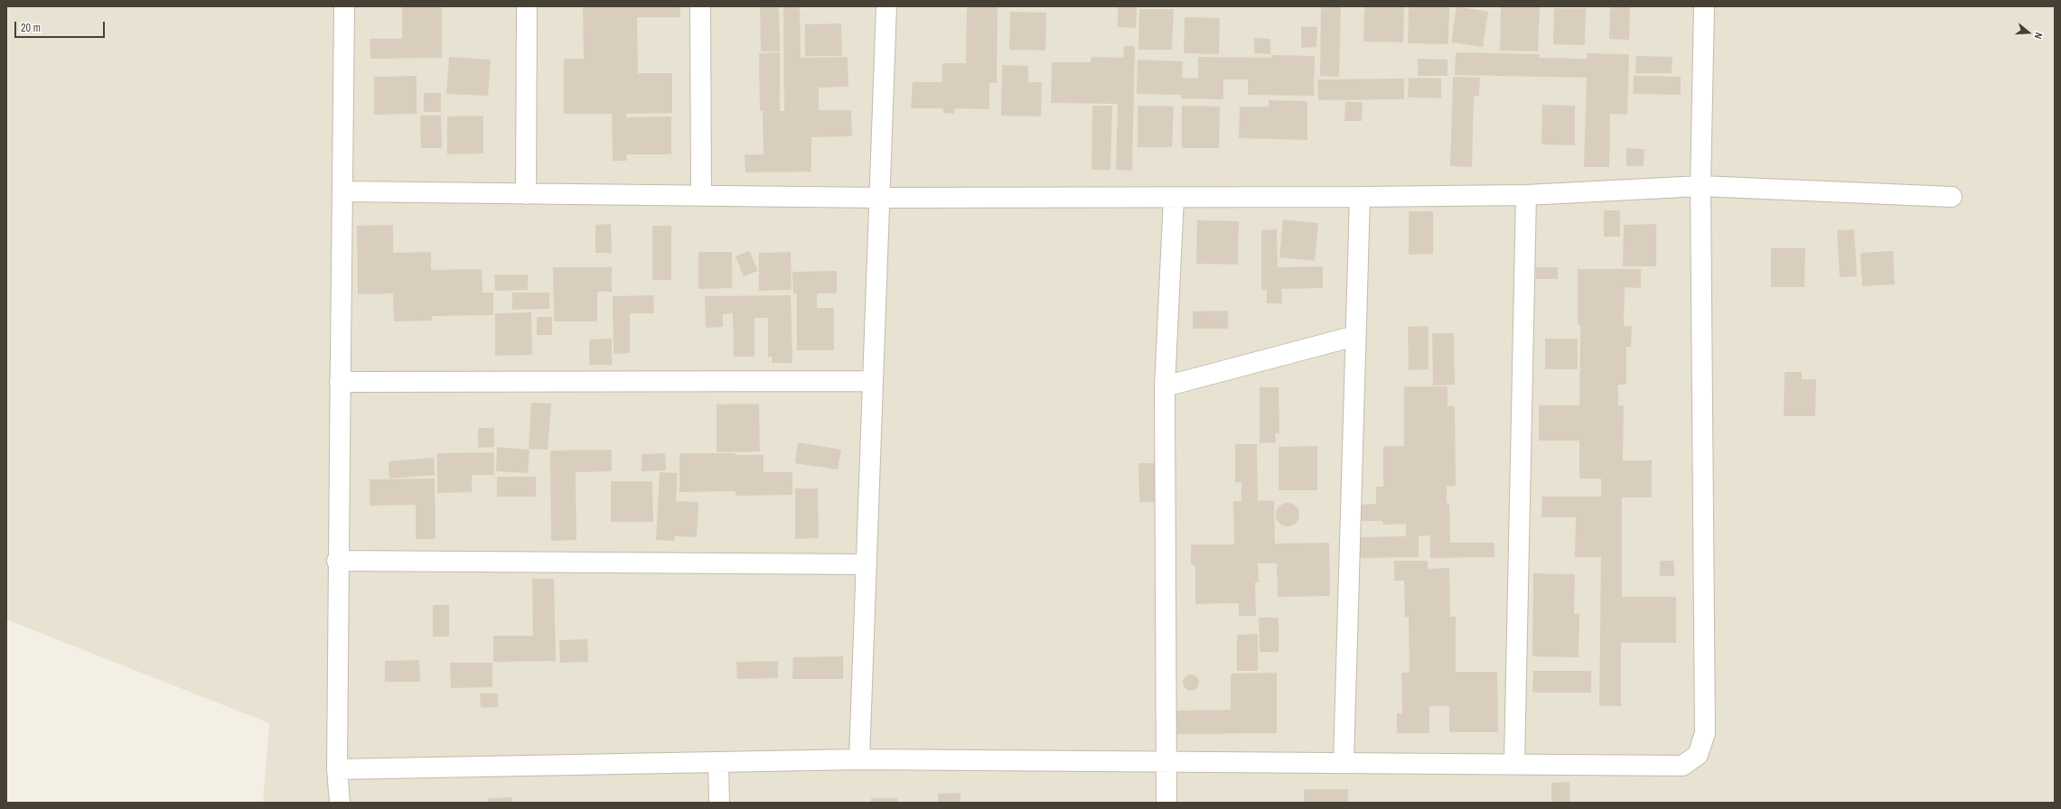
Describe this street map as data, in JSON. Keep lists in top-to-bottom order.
{
  "scale_bar": "20 m",
  "north": "right"
}
